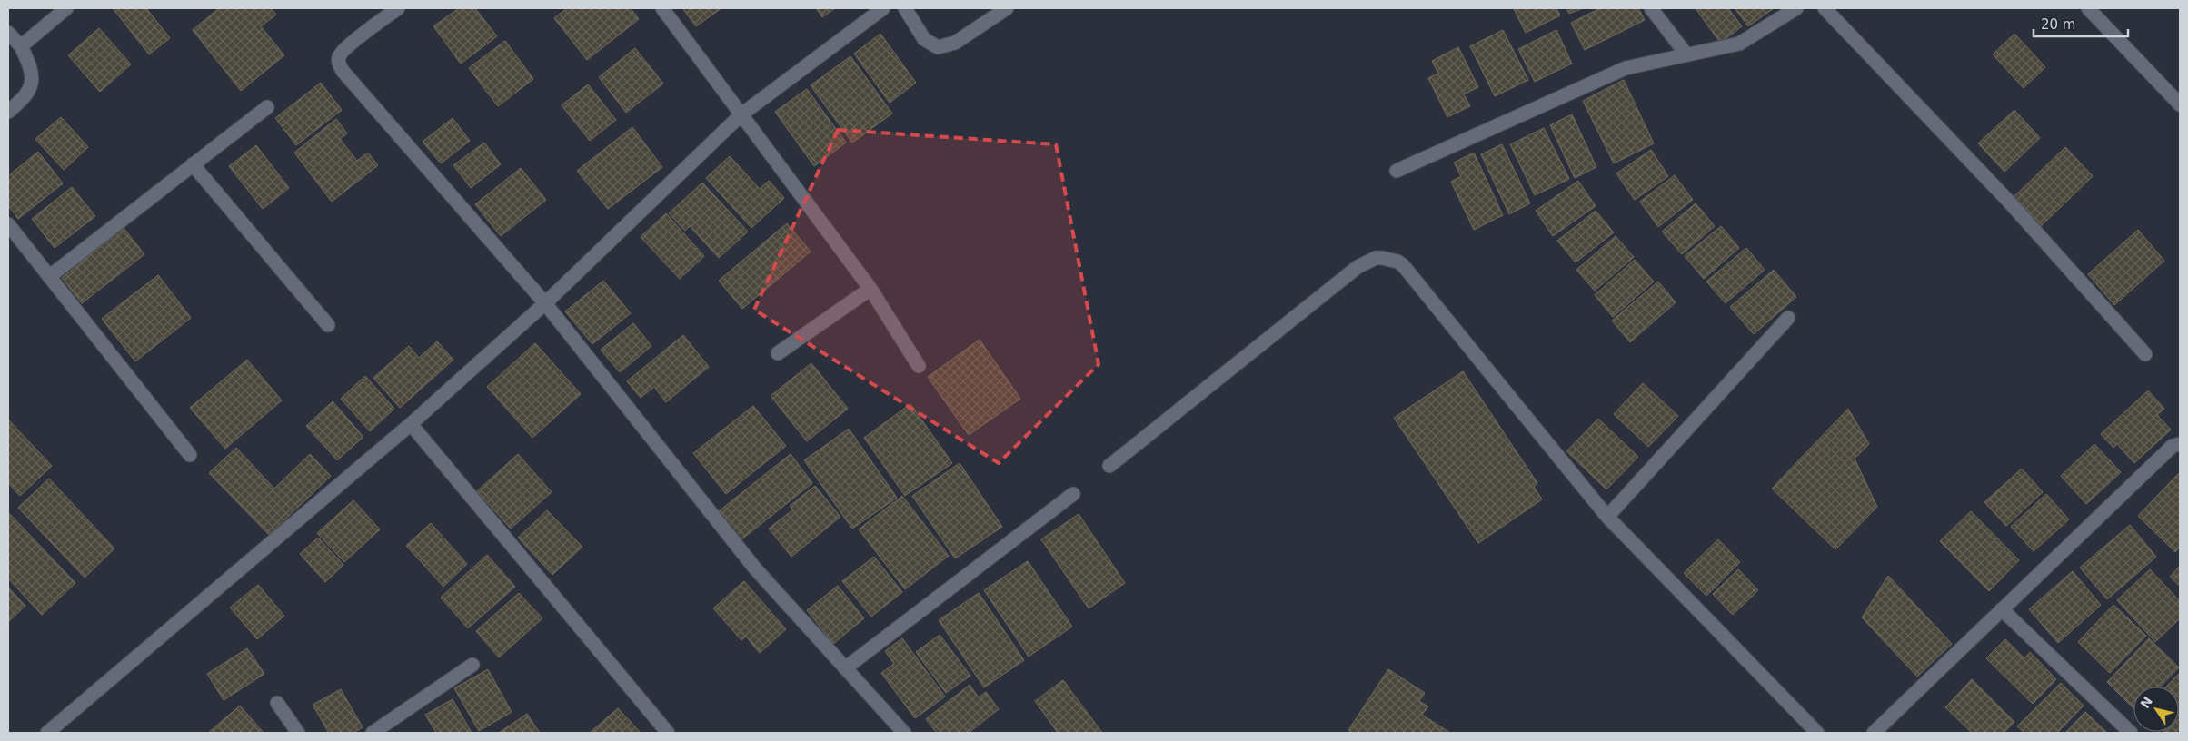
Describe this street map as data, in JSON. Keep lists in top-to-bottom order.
{
  "scale_bar": "20 m",
  "north": "top left"
}
